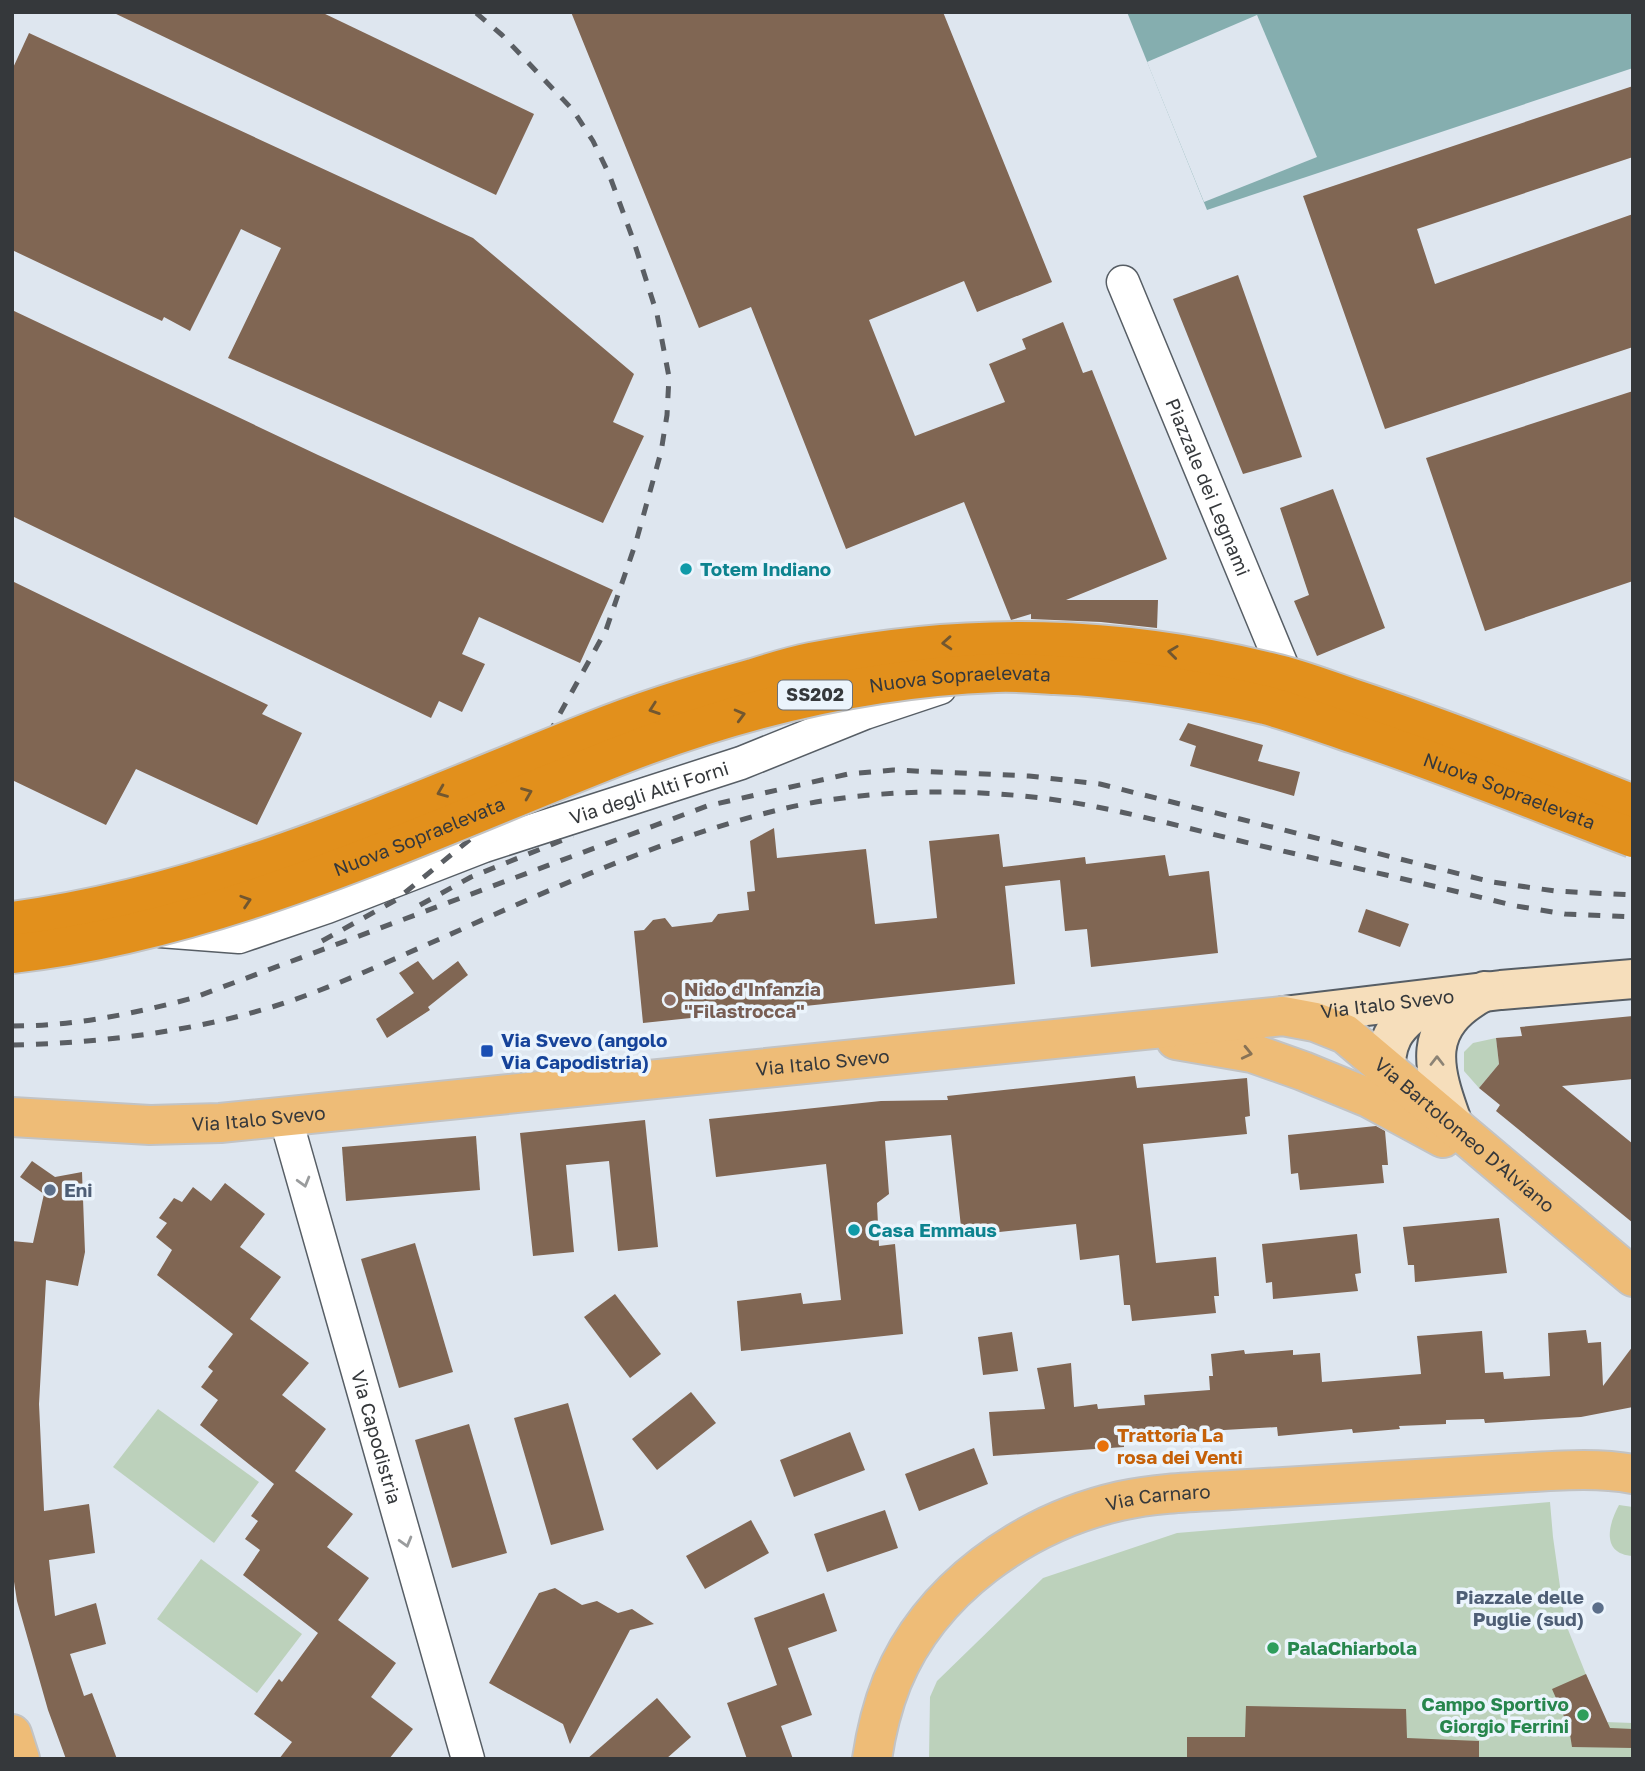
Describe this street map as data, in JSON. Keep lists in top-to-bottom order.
{
  "streets": {
    "highway": ["Nuova Sopraelevata", "SS202"],
    "main road": ["Via Italo Svevo", "Via Bartolomeo D'Alviano", "Via Carnaro"],
    "street": ["Piazzale dei Legnami", "Via degli Alti Forni", "Via Capodistria"]
  },
  "crossings": [
    ["Piazzale dei Legnami", "Via degli Alti Forni"],
    ["Nuova Sopraelevata", "Via degli Alti Forni"],
    ["Via Italo Svevo", "Via Bartolomeo D'Alviano"],
    ["Via Italo Svevo", "Via Capodistria"]
  ],
  "one_way": ["Via Capodistria"],
  "places": {
    "other": [
      "Totem Indiano",
      "Nido d'Infanzia \"Filastrocca\"",
      "Eni",
      "Casa Emmaus",
      "Trattoria La rosa dei Venti",
      "Piazzale delle Puglie (sud)",
      "PalaChiarbola",
      "Campo Sportivo Giorgio Ferrini"
    ],
    "transit": ["Via Svevo (angolo Via Capodistria)"]
  }
}
